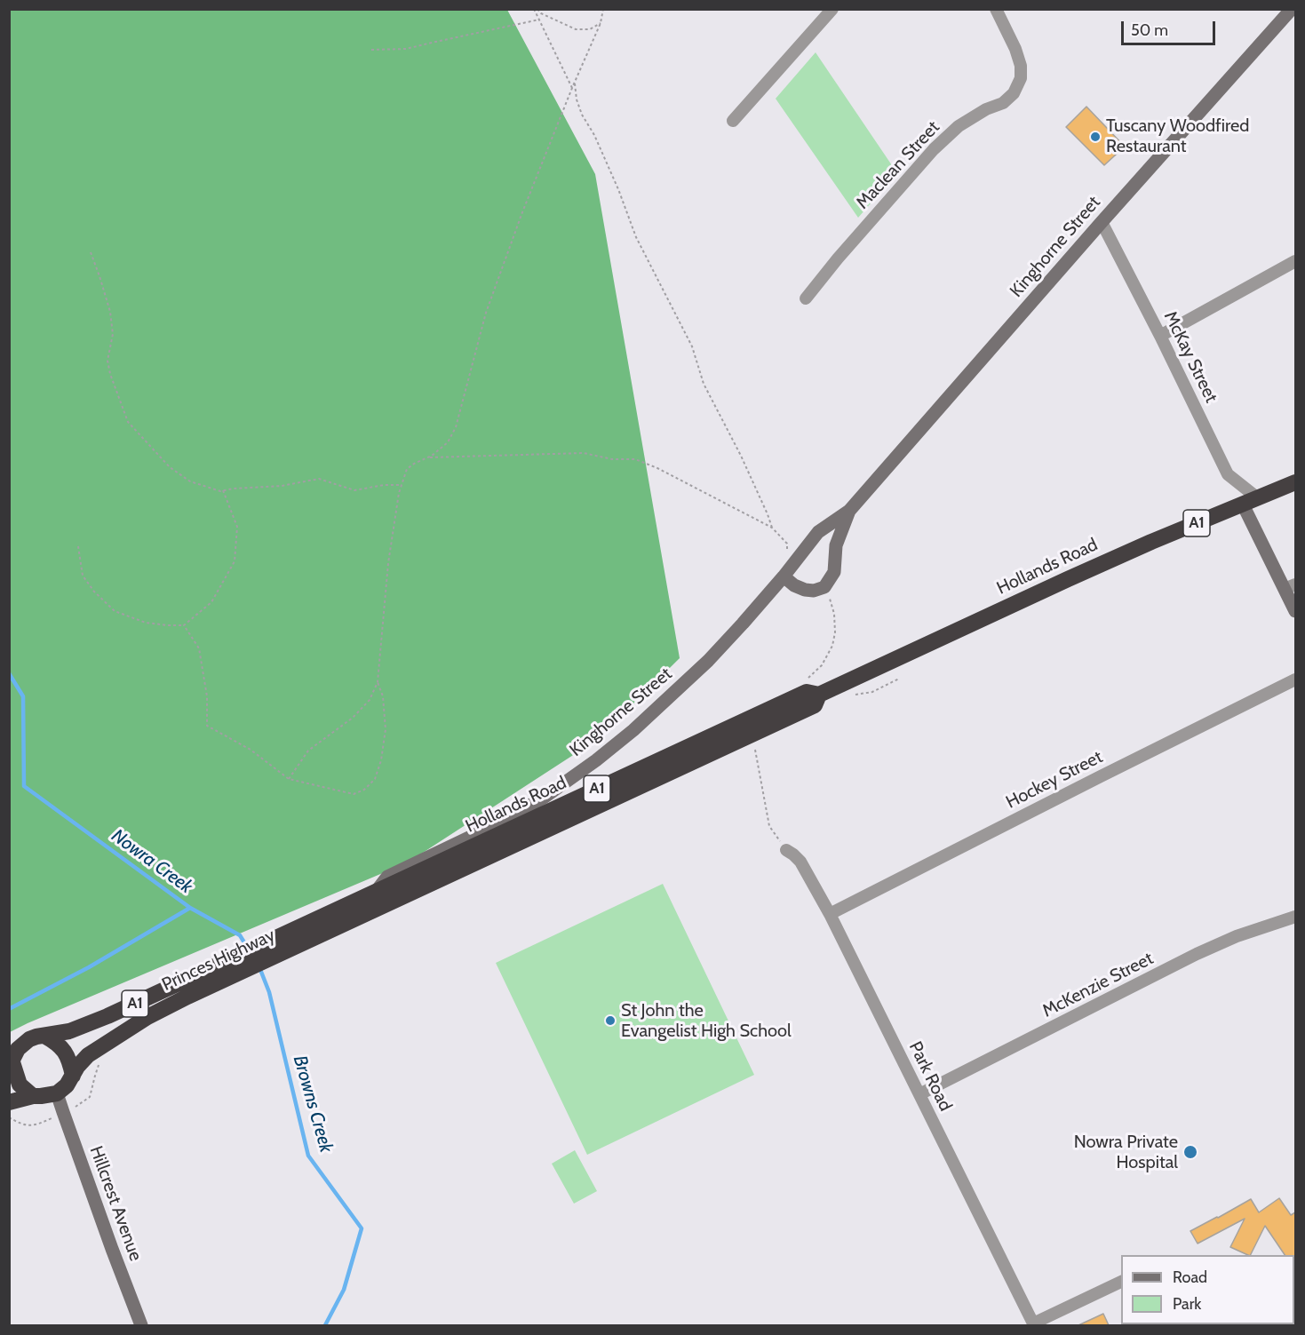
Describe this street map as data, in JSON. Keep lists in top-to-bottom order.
{
  "streets": {
    "highway": ["A1", "Hollands Road", "Princes Highway"],
    "main road": ["Kinghorne Street", "McKay Street", "Hillcrest Avenue"],
    "street": [
      "Maclean Street",
      "Hockey Street",
      "McKenzie Street",
      "Park Road"
    ]
  },
  "crossings": [
    ["Kinghorne Street", "McKay Street"],
    ["Kinghorne Street", "Hollands Road"],
    ["Kinghorne Street", "Princes Highway"],
    ["McKay Street", "Hollands Road"],
    ["A1", "Princes Highway"],
    ["A1", "Hillcrest Avenue"],
    ["Hollands Road", "Princes Highway"],
    ["Hockey Street", "Park Road"],
    ["Princes Highway", "Hillcrest Avenue"],
    ["McKenzie Street", "Park Road"]
  ],
  "water": ["Nowra Creek", "Browns Creek"],
  "places": ["Tuscany Woodfired Restaurant", "St John the Evangelist High School", "Nowra Private Hospital"],
  "legend": ["Road", "Park"],
  "scale_bar": "50 m"
}
